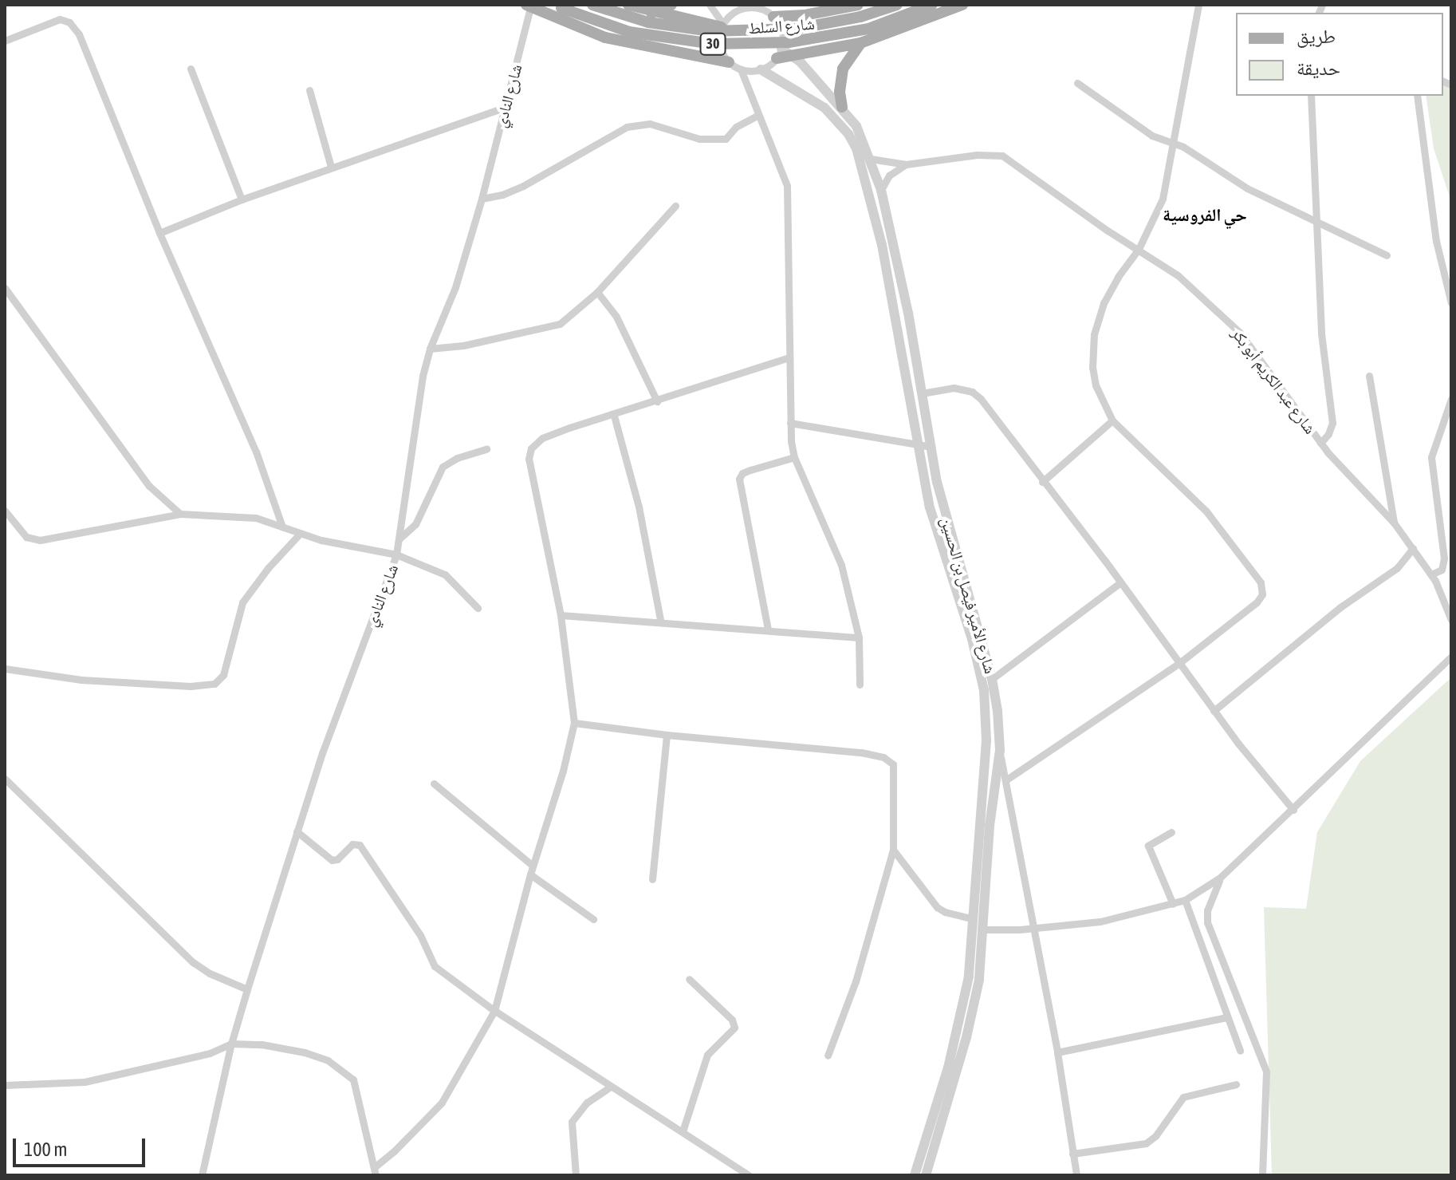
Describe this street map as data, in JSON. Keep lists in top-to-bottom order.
{
  "streets": {
    "main road": ["شارع السلط", "30"],
    "street": ["شارع النادي", "شارع عبد الكريم أبو بكر", "شارع الأمير فيصل بن الحسين"]
  },
  "crossings": [
    ["شارع عبد الكريم أبو بكر", "شارع الأمير فيصل بن الحسين"]
  ],
  "districts": ["حي الفروسية"],
  "legend": ["طريق", "حديقة"],
  "scale_bar": "100 m"
}
